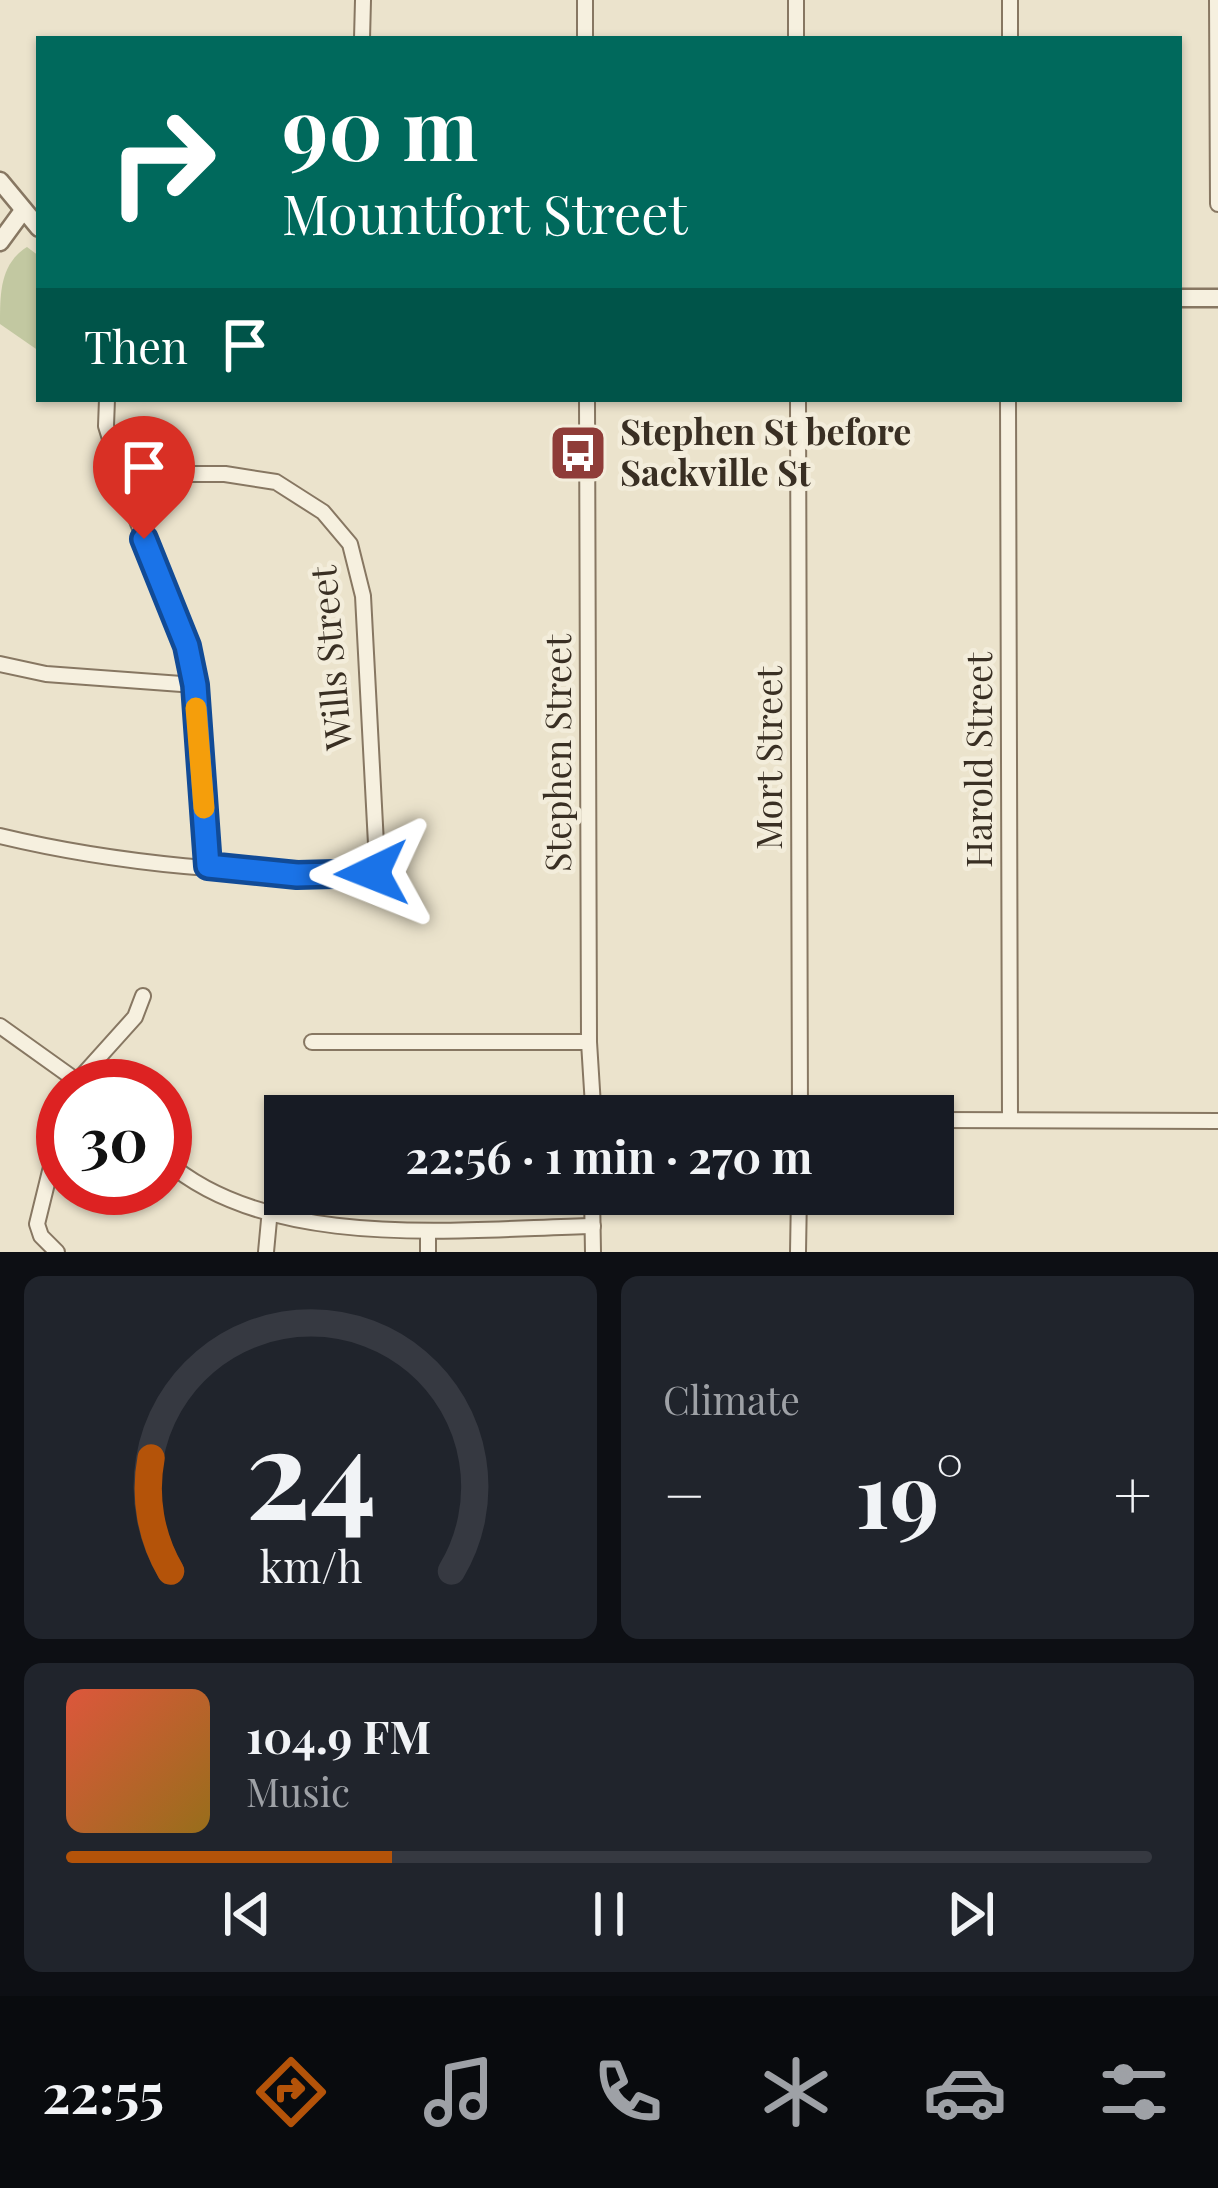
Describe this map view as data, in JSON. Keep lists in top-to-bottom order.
{
  "streets": {
    "street": [
      "Wills Street",
      "Stephen Street",
      "Mort Street",
      "Harold Street"
    ]
  },
  "places": {
    "bus stop": ["Stephen St before Sackville St"]
  },
  "page": {
    "turn": ["90 m", "Mountfort Street"],
    "then": "Then",
    "limit": "30",
    "trip": "22:56 · 1 min · 270 m",
    "tile": "Climate",
    "heat": ["−", "19°", "+"],
    "song": ["104.9 FM", "Music"],
    "tabs": "22:55",
    "gauge": ["24", "km/h"]
  }
}
